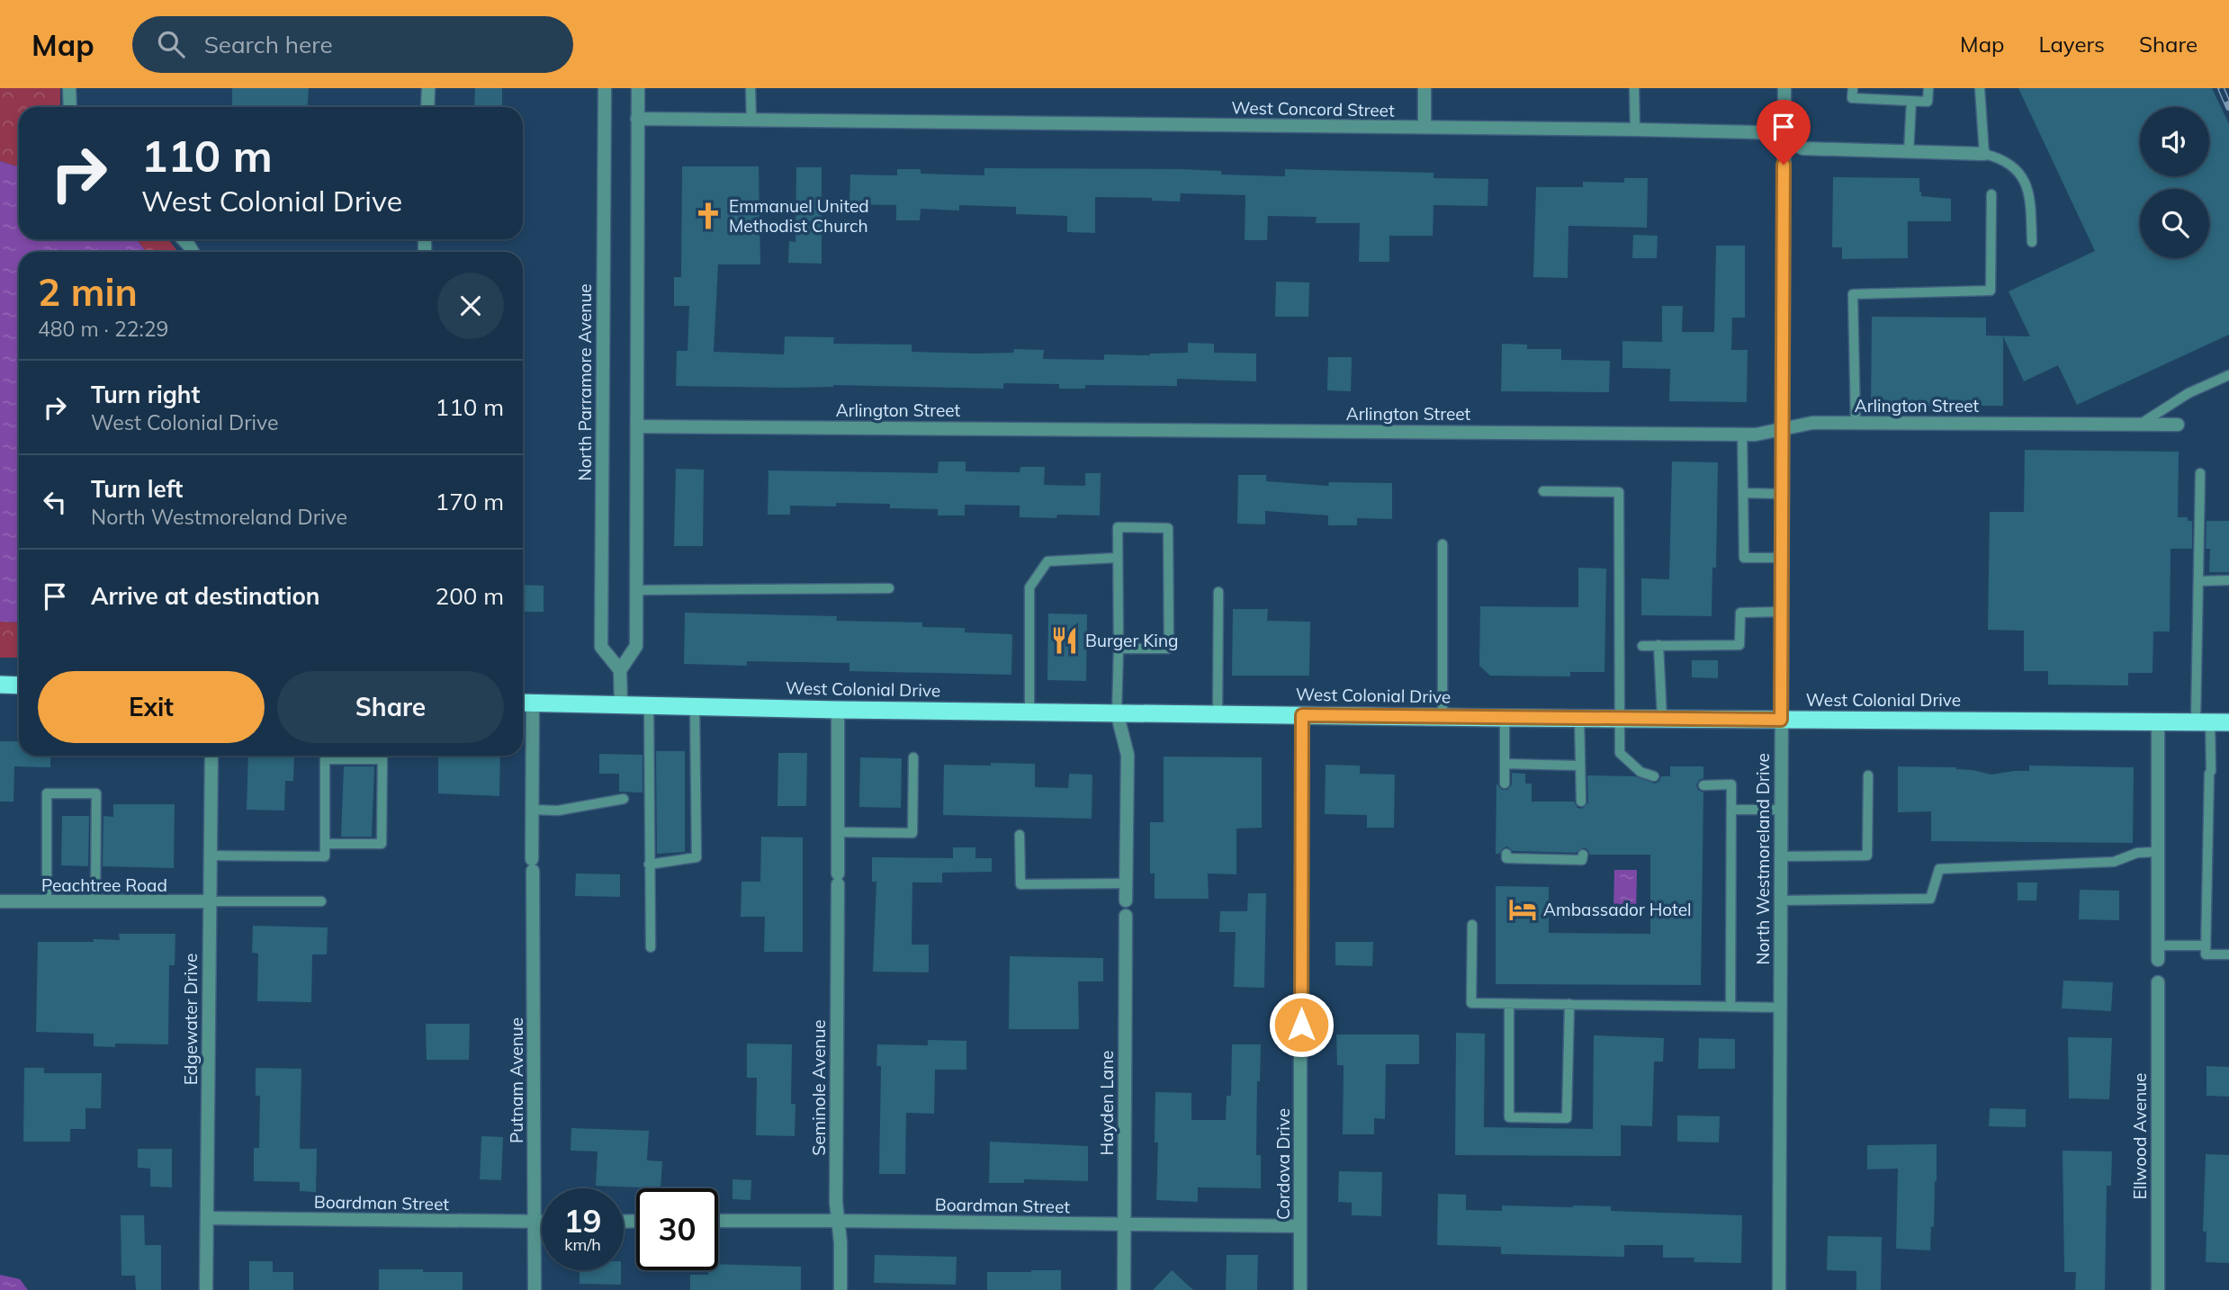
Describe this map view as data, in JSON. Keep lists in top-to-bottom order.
{
  "streets": {
    "highway": ["West Colonial Drive"],
    "street": [
      "West Concord Street",
      "North Parramore Avenue",
      "Arlington Street",
      "North Westmoreland Drive",
      "Peachtree Road",
      "Edgewater Drive",
      "Putnam Avenue",
      "Seminole Avenue",
      "Hayden Lane",
      "Ellwood Avenue",
      "Cordova Drive",
      "Boardman Street"
    ]
  },
  "crossings": [
    ["West Concord Street", "North Westmoreland Drive"],
    ["Arlington Street", "North Westmoreland Drive"],
    ["West Colonial Drive", "North Westmoreland Drive"],
    ["West Colonial Drive", "Putnam Avenue"],
    ["West Colonial Drive", "Seminole Avenue"],
    ["West Colonial Drive", "Cordova Drive"],
    ["Peachtree Road", "Edgewater Drive"],
    ["Edgewater Drive", "Boardman Street"],
    ["Putnam Avenue", "Boardman Street"],
    ["Seminole Avenue", "Boardman Street"],
    ["Hayden Lane", "Boardman Street"],
    ["Cordova Drive", "Boardman Street"]
  ],
  "places": {
    "church": ["Emmanuel United Methodist Church"],
    "restaurant": ["Burger King"],
    "hotel": ["Ambassador Hotel"]
  },
  "page": {
    "header": "Map",
    "search": "Search here",
    "nav": ["Map", "Layers", "Share"],
    "turn": ["110 m", "West Colonial Drive"],
    "heading": ["2 min", "480 m · 22:29"],
    "list": [
      {
        "name": "Turn right",
        "note": "West Colonial Drive",
        "value": "110 m"
      },
      {
        "name": "Turn left",
        "note": "North Westmoreland Drive",
        "value": "170 m"
      },
      {
        "name": "Arrive at destination",
        "value": "200 m"
      }
    ],
    "buttons": ["Exit", "Share"],
    "speed": "19 km/h",
    "limit": "30"
  }
}
